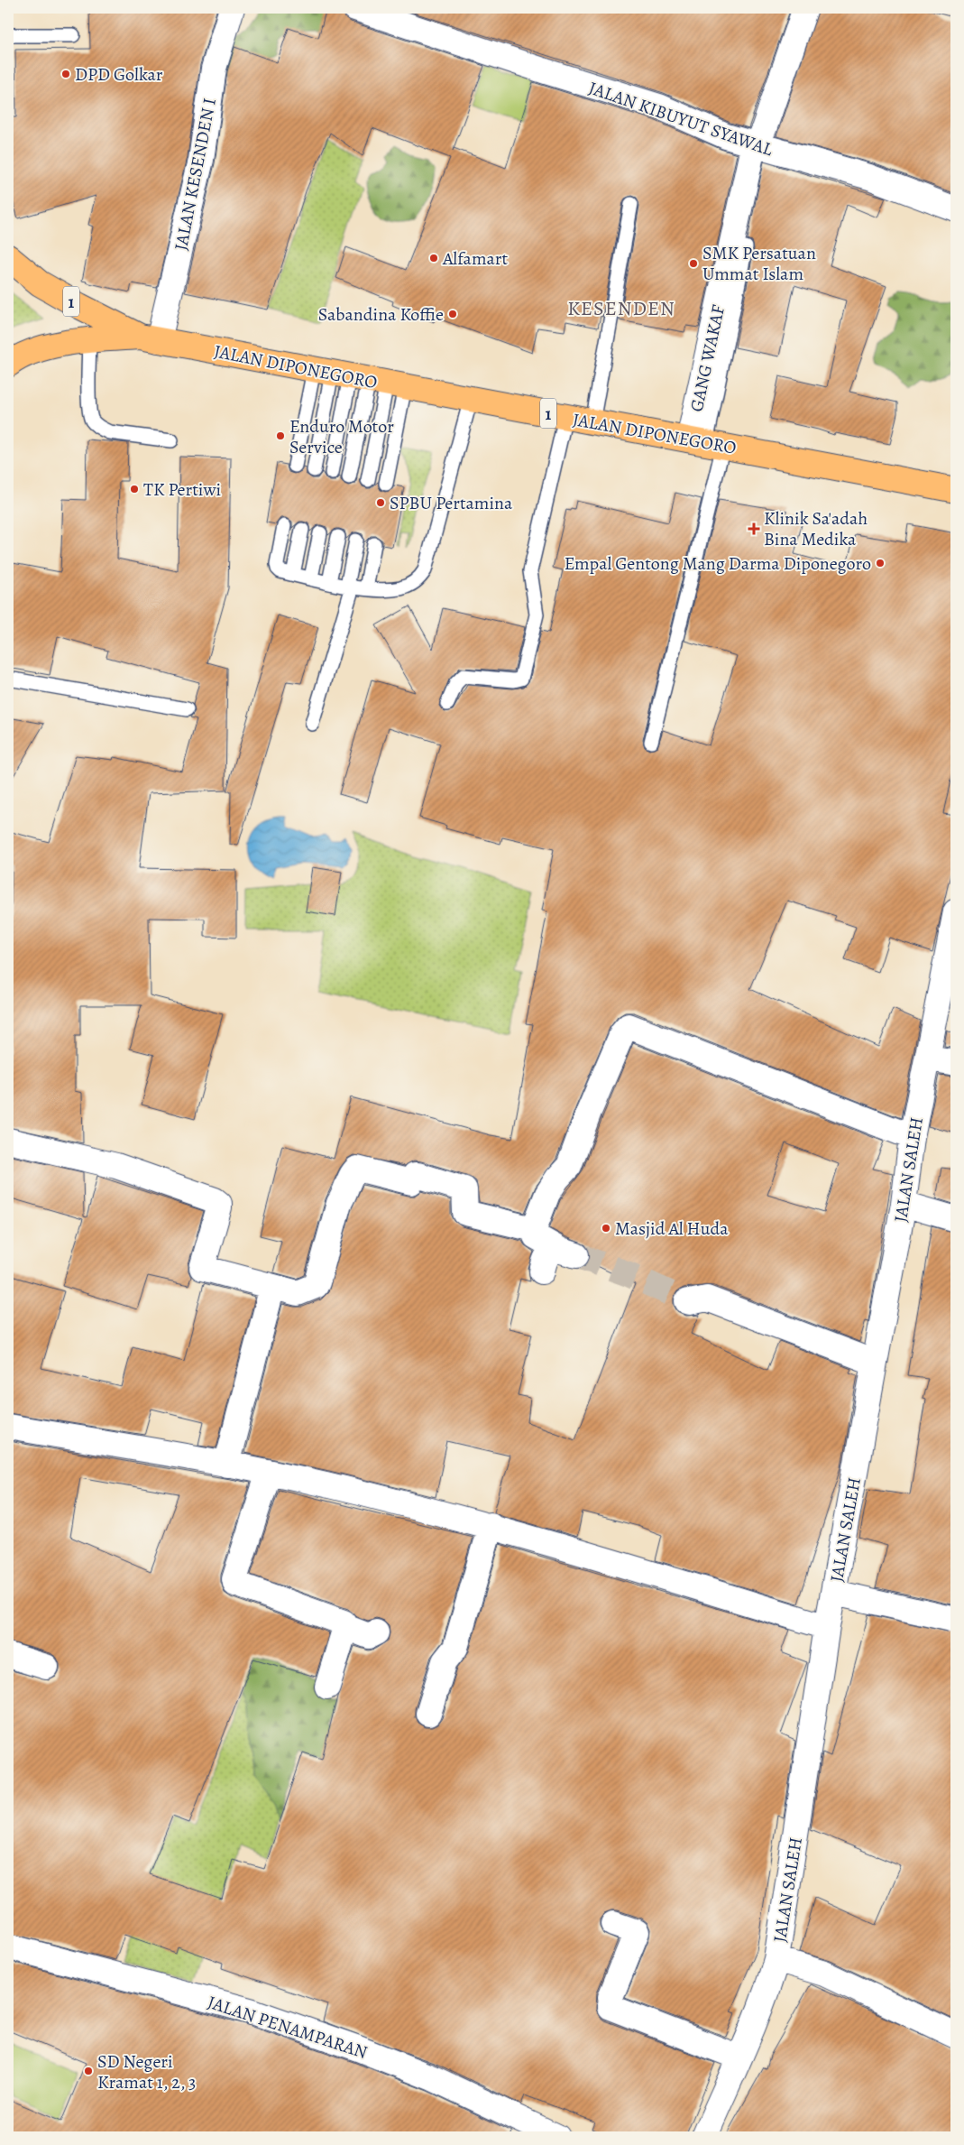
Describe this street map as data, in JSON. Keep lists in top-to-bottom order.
{
  "streets": {
    "highway": ["1", "JALAN DIPONEGORO"],
    "street": [
      "JALAN KIBUYUT SYAWAL",
      "JALAN KESENDEN I",
      "GANG WAKAF",
      "JALAN SALEH",
      "JALAN PENAMPARAN"
    ]
  },
  "crossings": [
    ["JALAN KIBUYUT SYAWAL", "GANG WAKAF"],
    ["JALAN KESENDEN I", "1"],
    ["JALAN KESENDEN I", "JALAN DIPONEGORO"],
    ["1", "JALAN DIPONEGORO"],
    ["GANG WAKAF", "JALAN DIPONEGORO"]
  ],
  "districts": ["KESENDEN"],
  "places": {
    "other": [
      "DPD Golkar",
      "Alfamart",
      "SMK Persatuan Ummat Islam",
      "Sabandina Koffie",
      "Enduro Motor Service",
      "TK Pertiwi",
      "SPBU Pertamina",
      "Empal Gentong Mang Darma Diponegoro",
      "Masjid Al Huda",
      "SD Negeri Kramat 1, 2, 3"
    ],
    "health": ["Klinik Sa'adah Bina Medika"]
  }
}
